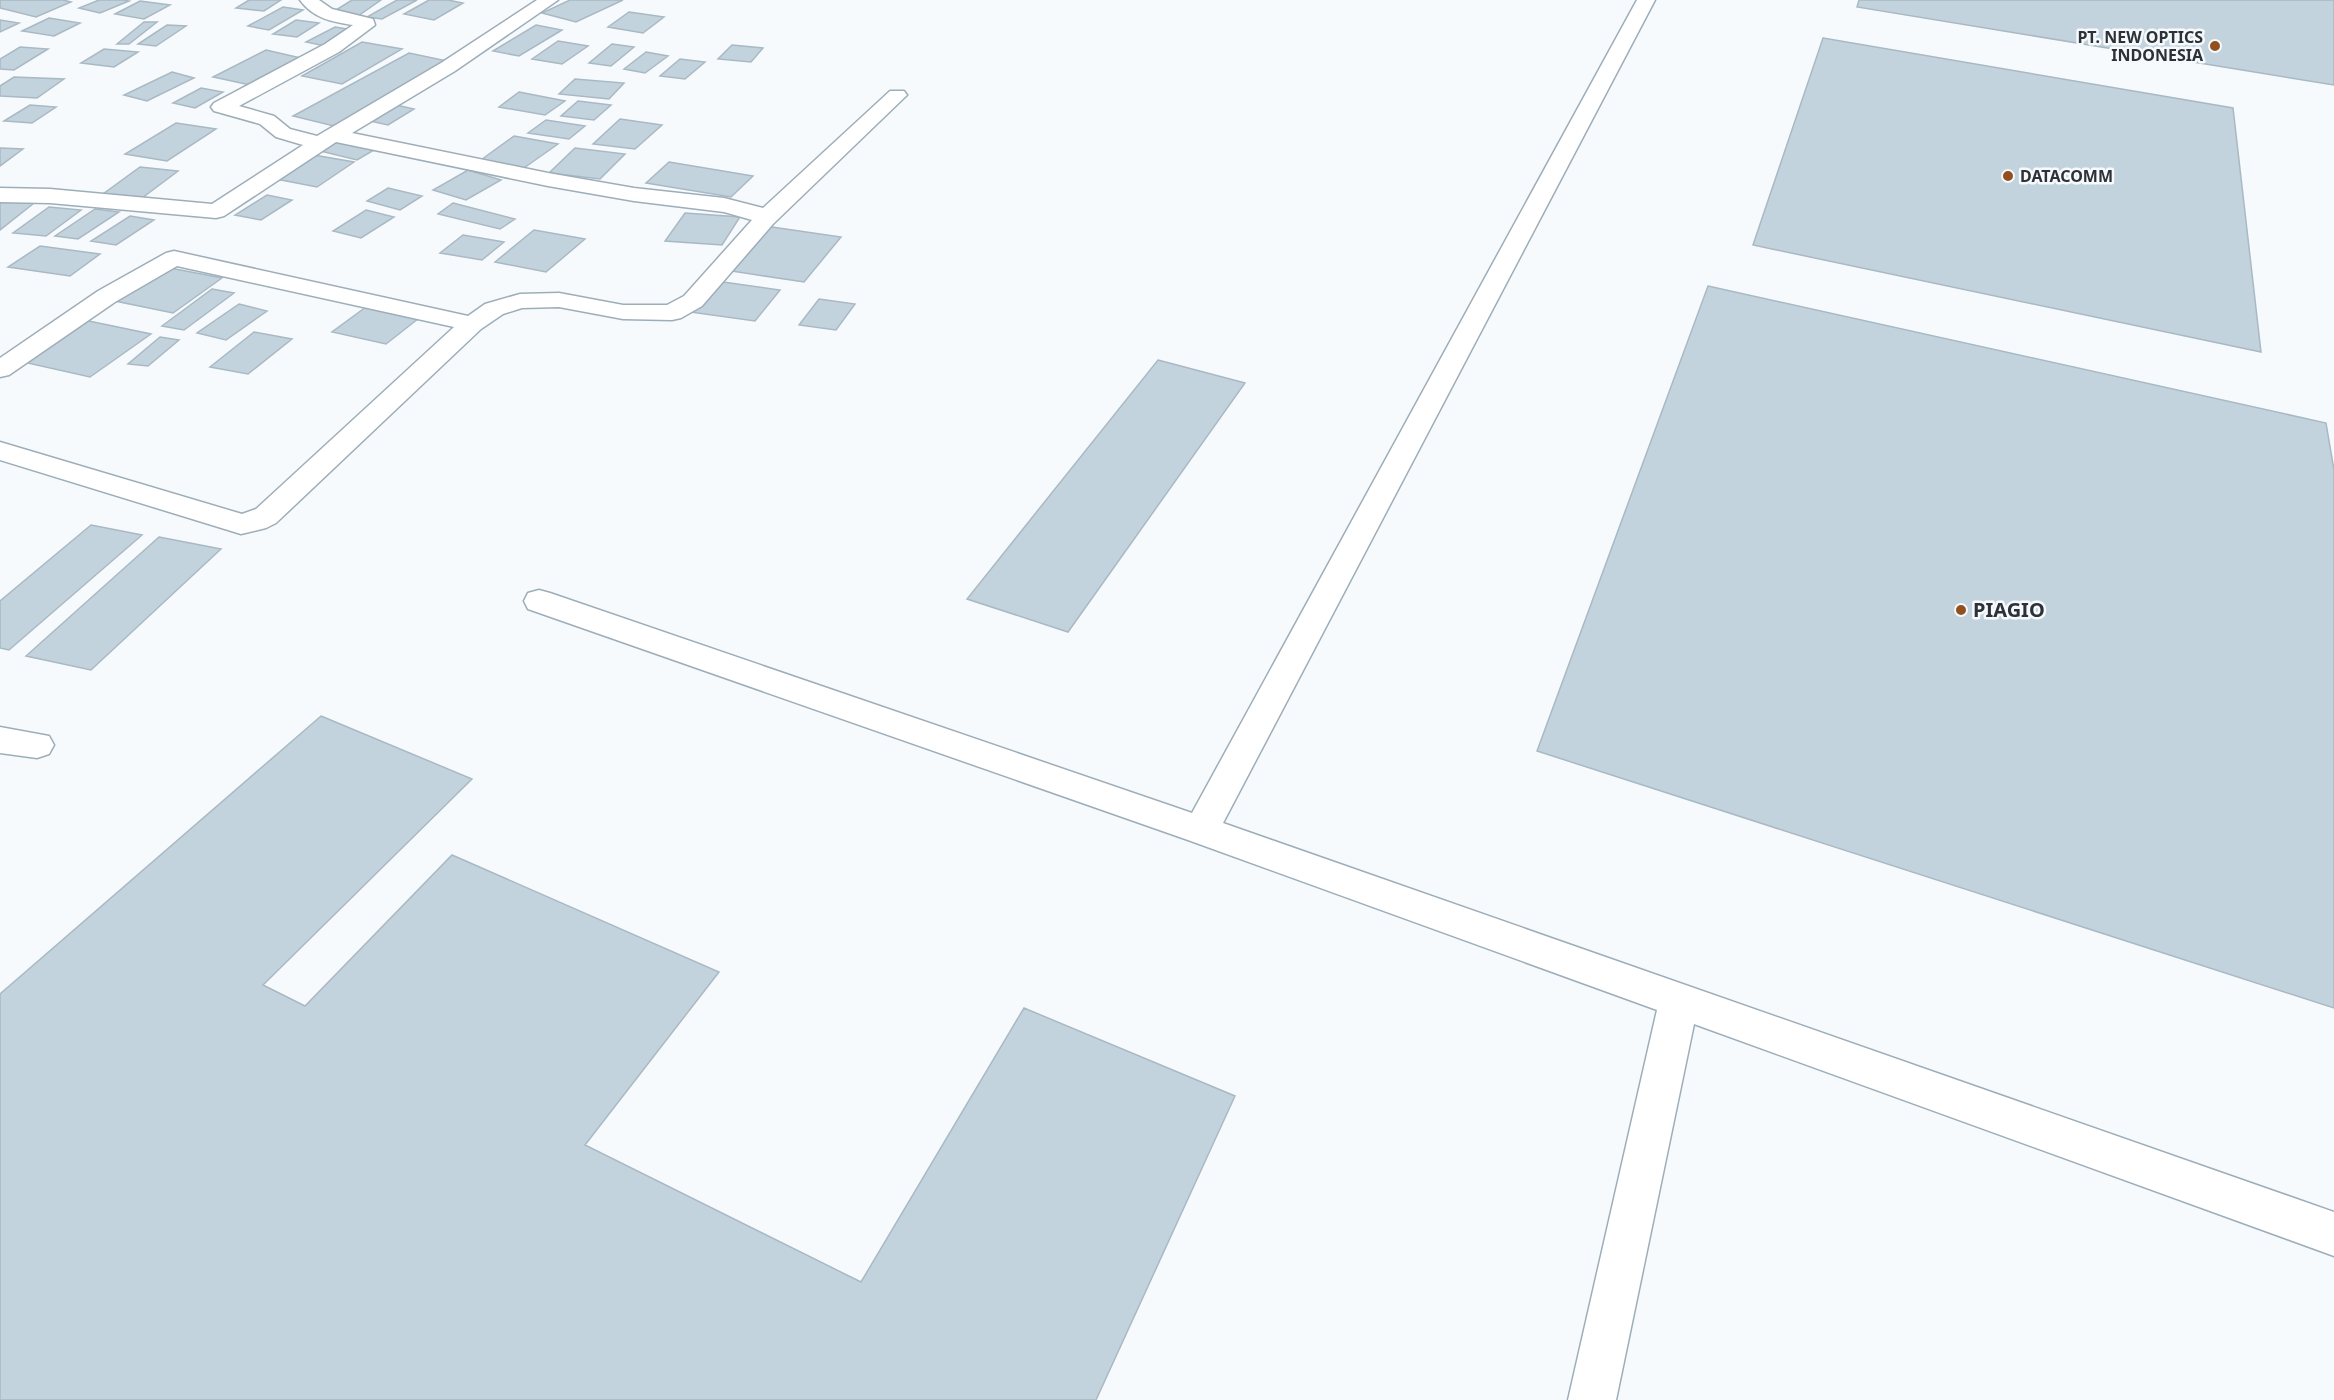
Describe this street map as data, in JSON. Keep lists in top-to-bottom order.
{
  "places": ["PT. NEW OPTICS INDONESIA", "DATACOMM", "PIAGIO"]
}
